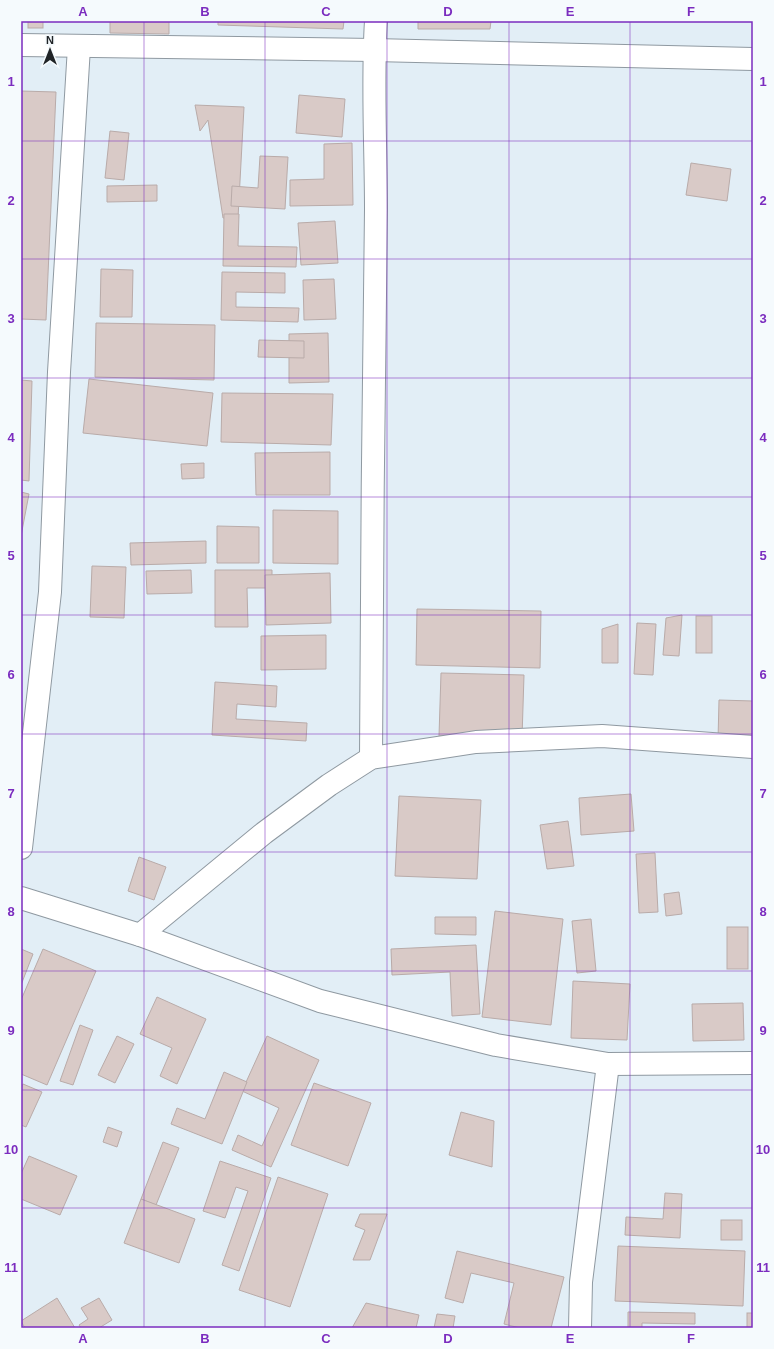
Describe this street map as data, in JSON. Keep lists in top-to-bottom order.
{
  "north": "top",
  "grid": {
    "columns": [
      "A",
      "B",
      "C",
      "D",
      "E",
      "F"
    ],
    "rows": [
      "1",
      "2",
      "3",
      "4",
      "5",
      "6",
      "7",
      "8",
      "9",
      "10",
      "11"
    ]
  }
}
